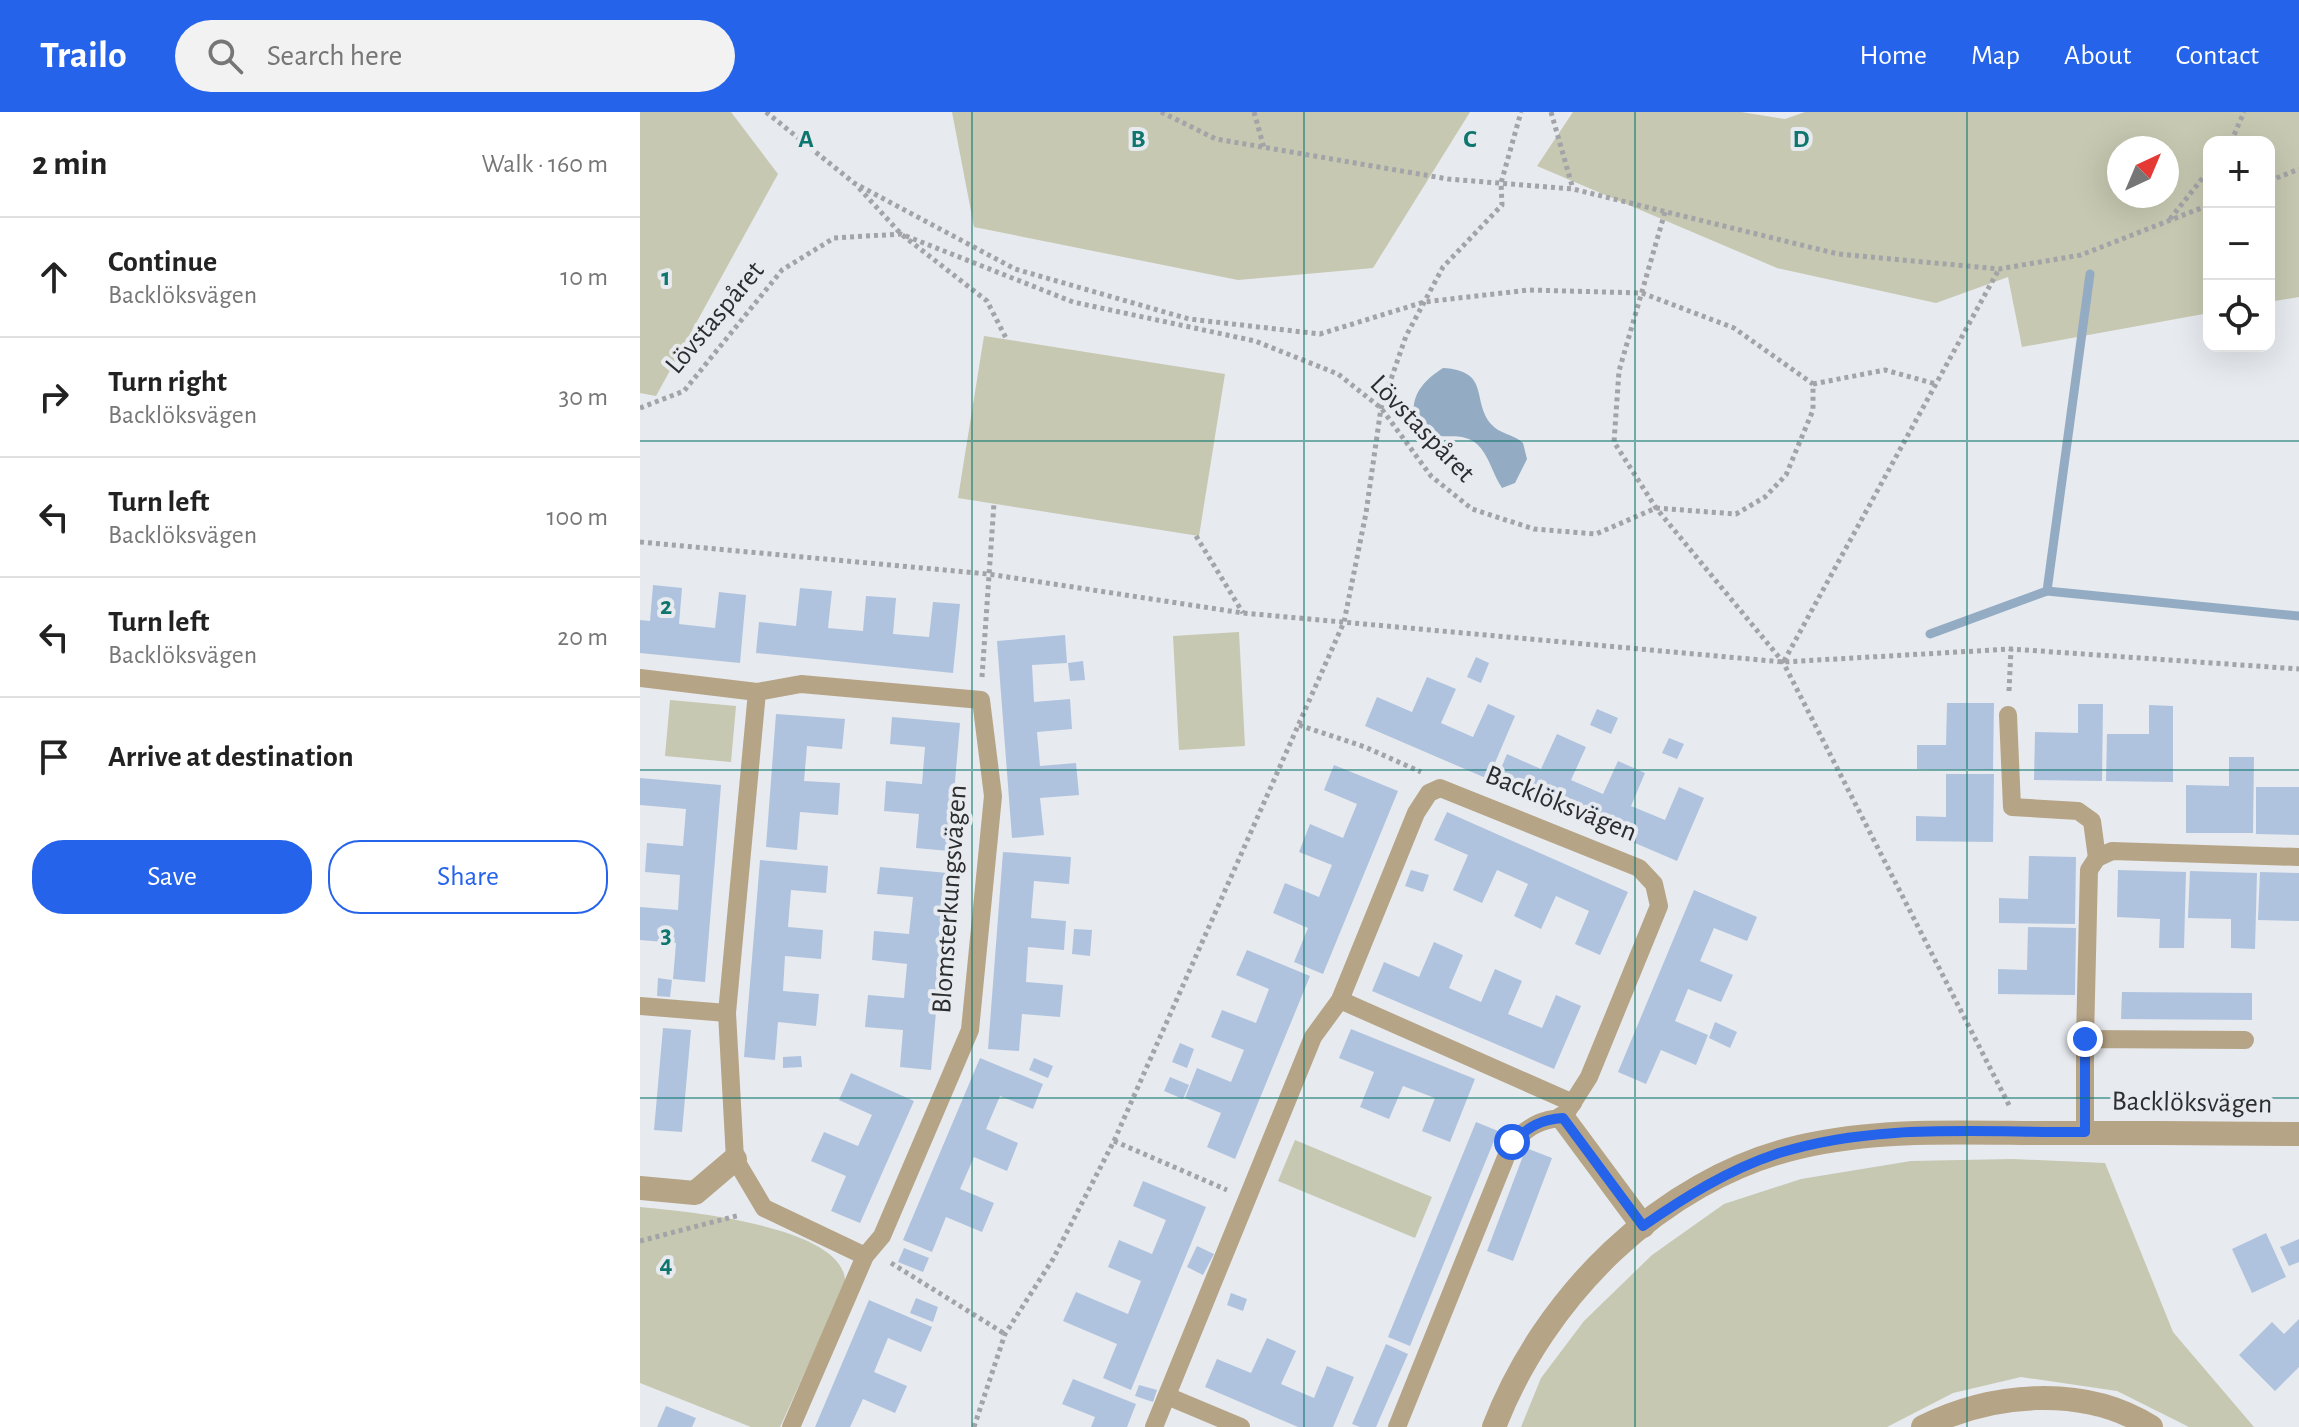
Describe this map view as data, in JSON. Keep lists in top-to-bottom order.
{
  "streets": {
    "street": ["Backlöksvägen"],
    "lane": ["Blomsterkungsvägen"],
    "path": ["Lövstaspåret"]
  },
  "north": "top right",
  "page": {
    "header": "Trailo",
    "search": "Search here",
    "nav": [
      "Home",
      "Map",
      "About",
      "Contact"
    ],
    "heading": ["2 min", "Walk · 160 m"],
    "map_buttons": ["+", "−"],
    "list": [
      ["Continue", "Backlöksvägen", "10 m"],
      ["Turn right", "Backlöksvägen", "30 m"],
      ["Turn left", "Backlöksvägen", "100 m"],
      ["Turn left", "Backlöksvägen", "20 m"],
      "Arrive at destination"
    ],
    "buttons": ["Save", "Share"]
  },
  "grid": {
    "columns": [
      "A",
      "B",
      "C",
      "D"
    ],
    "rows": [
      "1",
      "2",
      "3",
      "4"
    ]
  }
}
